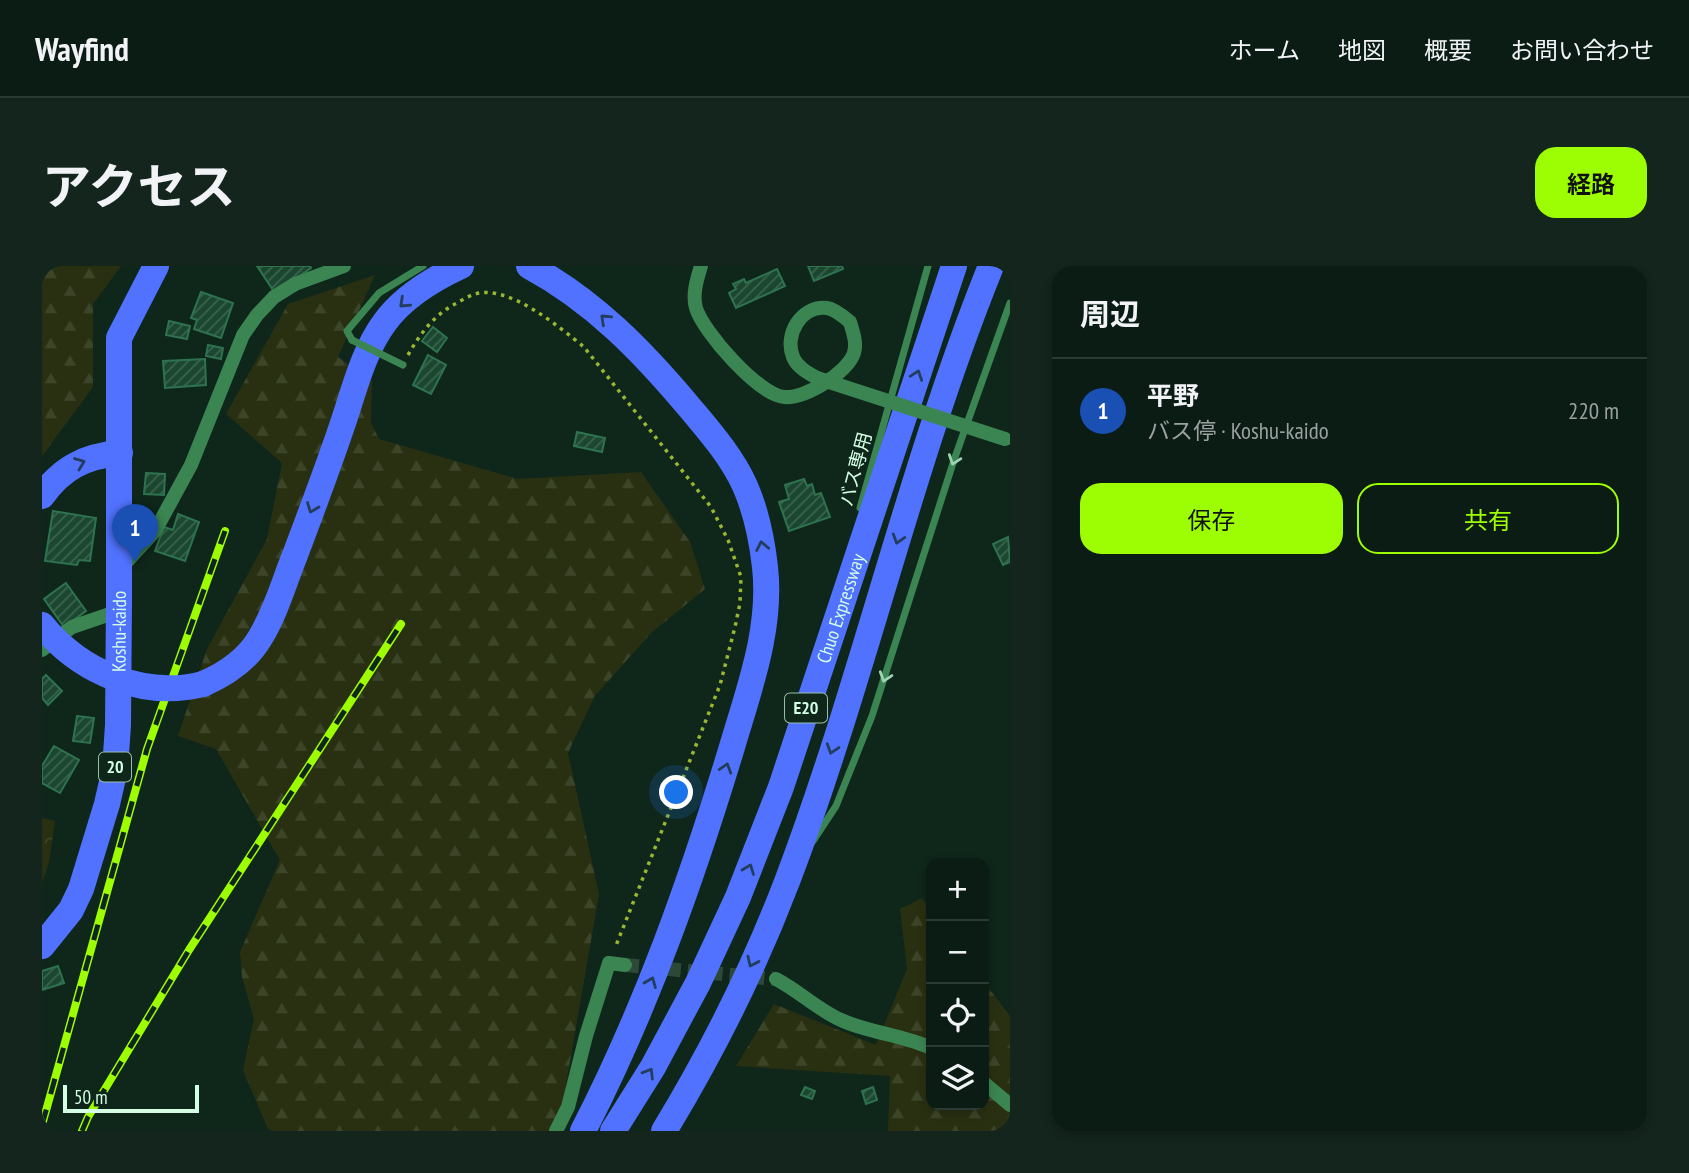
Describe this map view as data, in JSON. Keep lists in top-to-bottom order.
{
  "streets": {
    "highway": [
      "Chuo Expressway",
      "Koshu-kaido",
      "E20",
      "20"
    ],
    "lane": ["バス専用"]
  },
  "scale_bar": "50 m",
  "page": {
    "header": "Wayfind",
    "nav": [
      "ホーム",
      "地図",
      "概要",
      "お問い合わせ"
    ],
    "title": "アクセス",
    "buttons": [
      "経路",
      ["保存", "共有"]
    ],
    "heading": "周辺",
    "list": [
      {
        "mark": "1",
        "name": "平野",
        "note": "バス停 · Koshu-kaido",
        "value": "220 m"
      }
    ],
    "pins": "1",
    "map_buttons": ["+", "−"],
    "scale": "50 m"
  }
}
